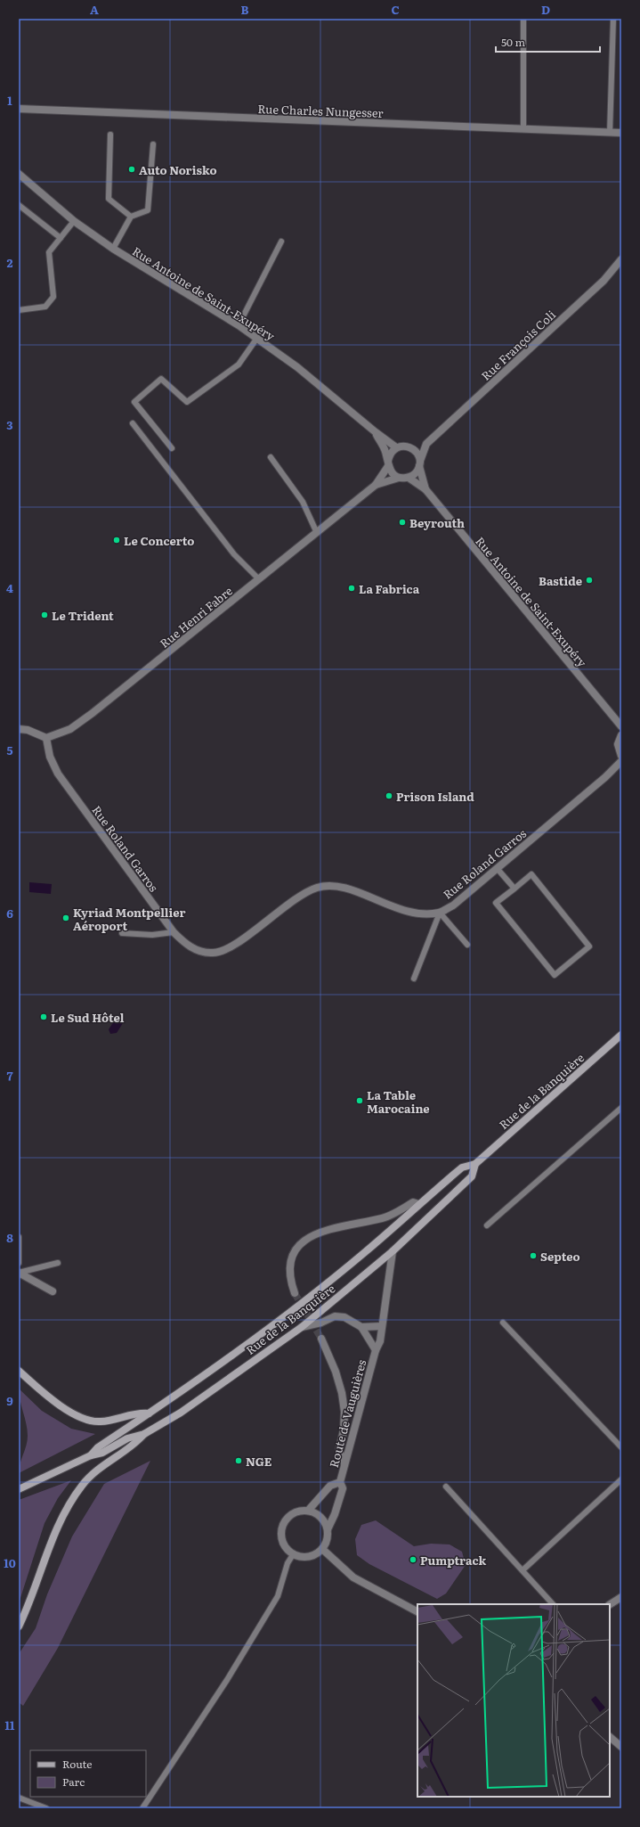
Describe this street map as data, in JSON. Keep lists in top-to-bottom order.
{
  "streets": {
    "main road": ["Rue de la Banquière"],
    "street": [
      "Rue Charles Nungesser",
      "Rue Antoine de Saint-Exupéry",
      "Rue François Coli",
      "Rue Henri Fabre",
      "Rue Roland Garros",
      "Route de Vauguières"
    ]
  },
  "crossings": [
    ["Rue Antoine de Saint-Exupéry", "Rue François Coli"],
    ["Rue Antoine de Saint-Exupéry", "Rue Henri Fabre"],
    ["Rue François Coli", "Rue Henri Fabre"],
    ["Rue Henri Fabre", "Rue Roland Garros"],
    ["Rue de la Banquière", "Route de Vauguières"]
  ],
  "places": [
    "Auto Norisko",
    "Beyrouth",
    "Le Concerto",
    "Bastide",
    "La Fabrica",
    "Le Trident",
    "Prison Island",
    "Kyriad Montpellier Aéroport",
    "Le Sud Hôtel",
    "La Table Marocaine",
    "Septeo",
    "NGE",
    "Pumptrack"
  ],
  "legend": ["Route", "Parc"],
  "scale_bar": "50 m",
  "grid": {
    "columns": [
      "A",
      "B",
      "C",
      "D"
    ],
    "rows": [
      "1",
      "2",
      "3",
      "4",
      "5",
      "6",
      "7",
      "8",
      "9",
      "10",
      "11"
    ]
  }
}
